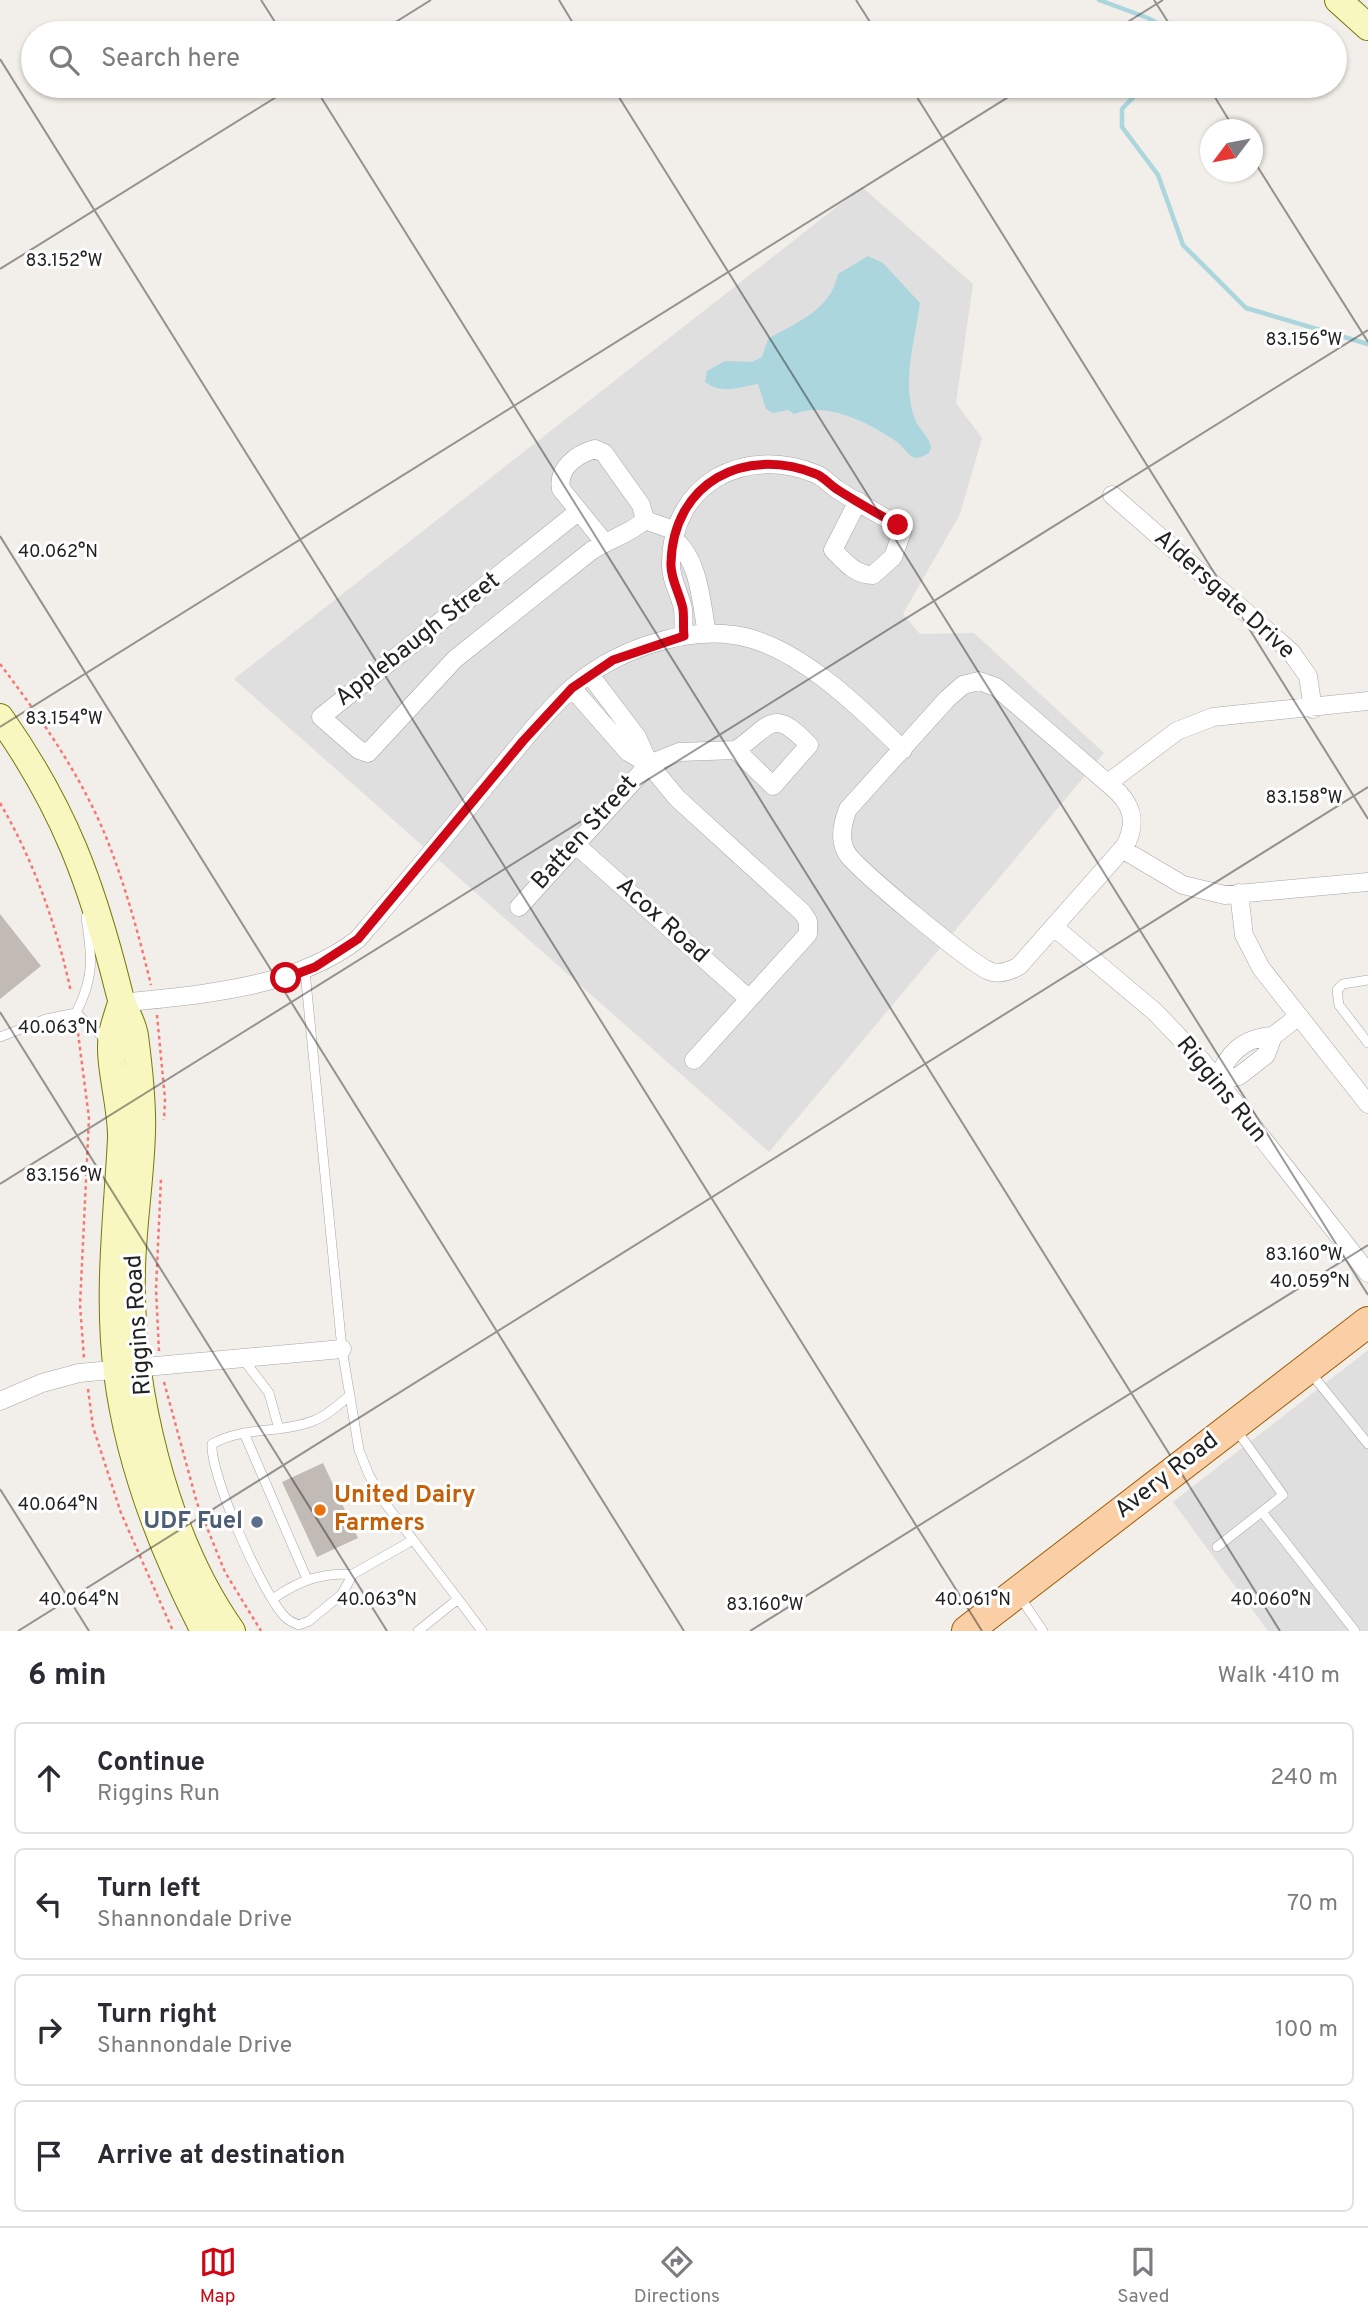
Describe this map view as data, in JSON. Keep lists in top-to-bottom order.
{
  "streets": {
    "main road": ["Riggins Road", "Avery Road"],
    "street": [
      "Aldersgate Drive",
      "Applebaugh Street",
      "Batten Street",
      "Acox Road",
      "Riggins Run"
    ]
  },
  "crossings": [
    ["Batten Street", "Acox Road"]
  ],
  "places": ["United Dairy Farmers", "UDF Fuel"],
  "north": "bottom left",
  "page": {
    "search": "Search here",
    "heading": ["6 min", "Walk · 410 m"],
    "list": [
      ["Continue", "Riggins Run", "240 m"],
      ["Turn left", "Shannondale Drive", "70 m"],
      ["Turn right", "Shannondale Drive", "100 m"],
      "Arrive at destination"
    ],
    "nav": ["Map", "Directions", "Saved"]
  },
  "coordinates": [
    "83.152°W",
    "83.156°W",
    "40.062°N",
    "83.154°W",
    "83.158°W",
    "40.063°N",
    "83.160°W",
    "40.059°N",
    "40.064°N",
    "40.061°N",
    "40.060°N"
  ]
}
